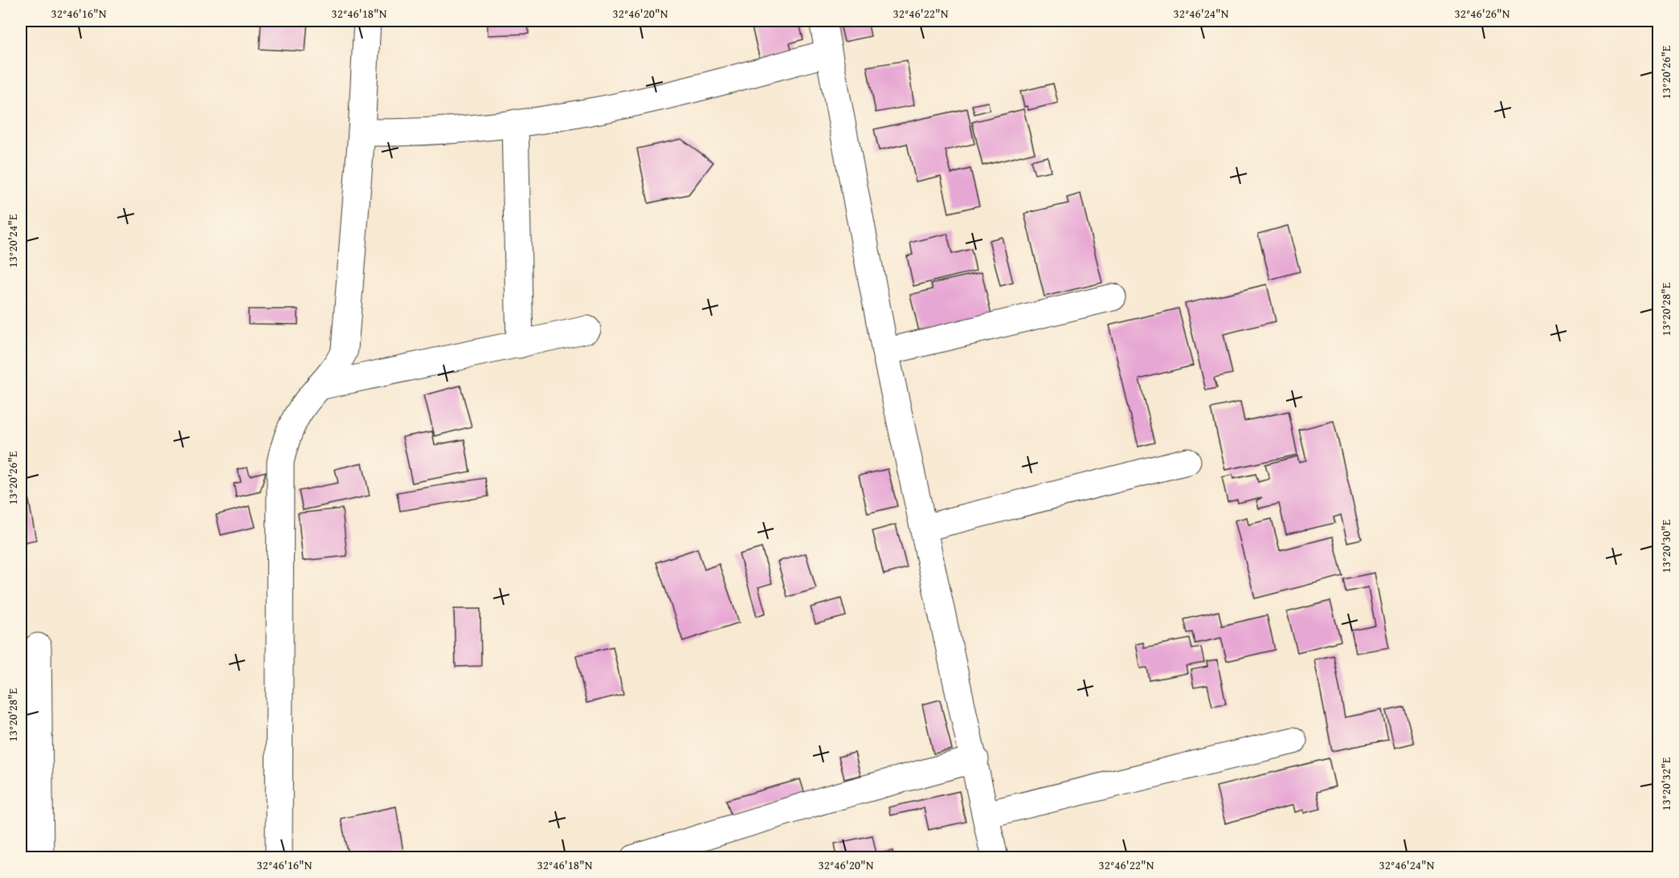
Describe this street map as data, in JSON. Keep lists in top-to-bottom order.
{
  "coordinates": [
    "32°46'16\"N",
    "32°46'18\"N",
    "32°46'20\"N",
    "32°46'22\"N",
    "32°46'24\"N",
    "32°46'26\"N",
    "13°20'26\"E",
    "13°20'24\"E",
    "13°20'28\"E",
    "13°20'30\"E",
    "13°20'32\"E"
  ]
}
